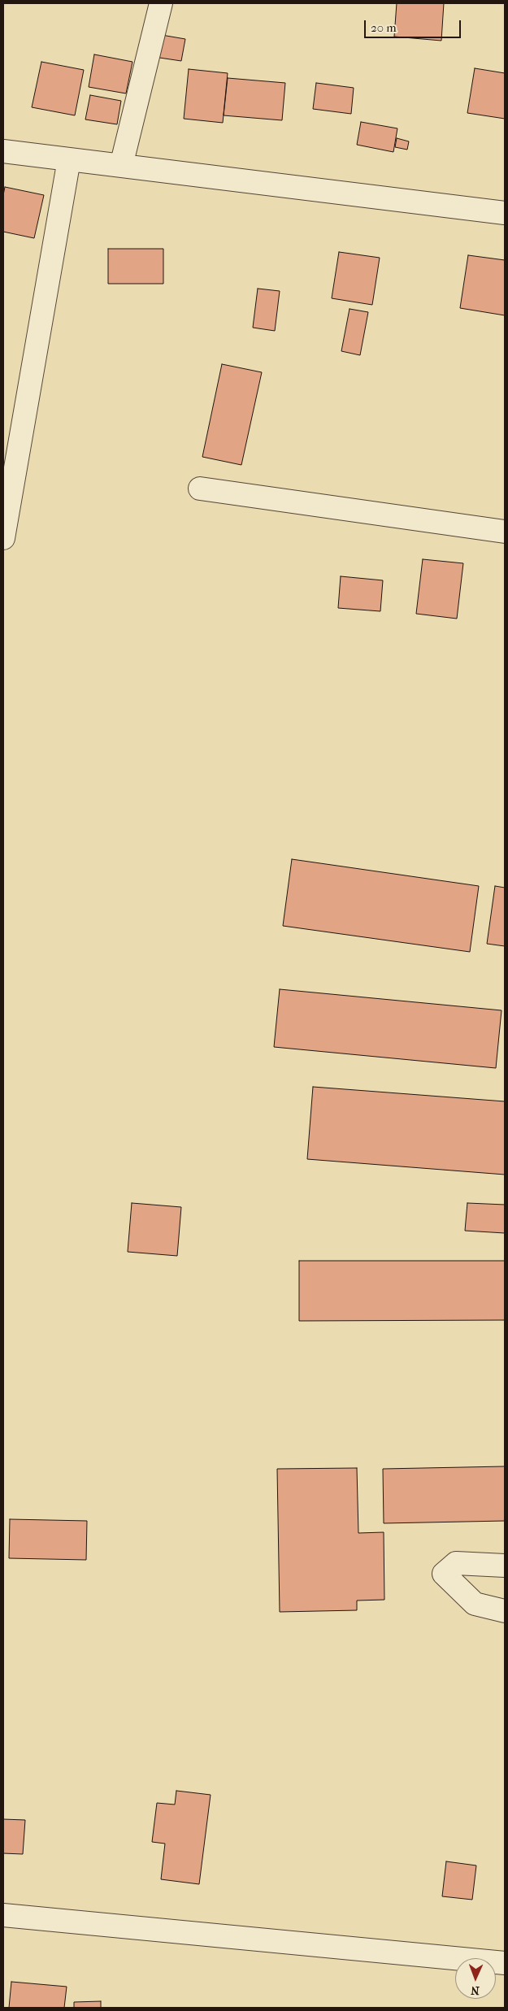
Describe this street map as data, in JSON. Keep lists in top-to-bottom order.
{
  "scale_bar": "20 m",
  "north": "bottom"
}
